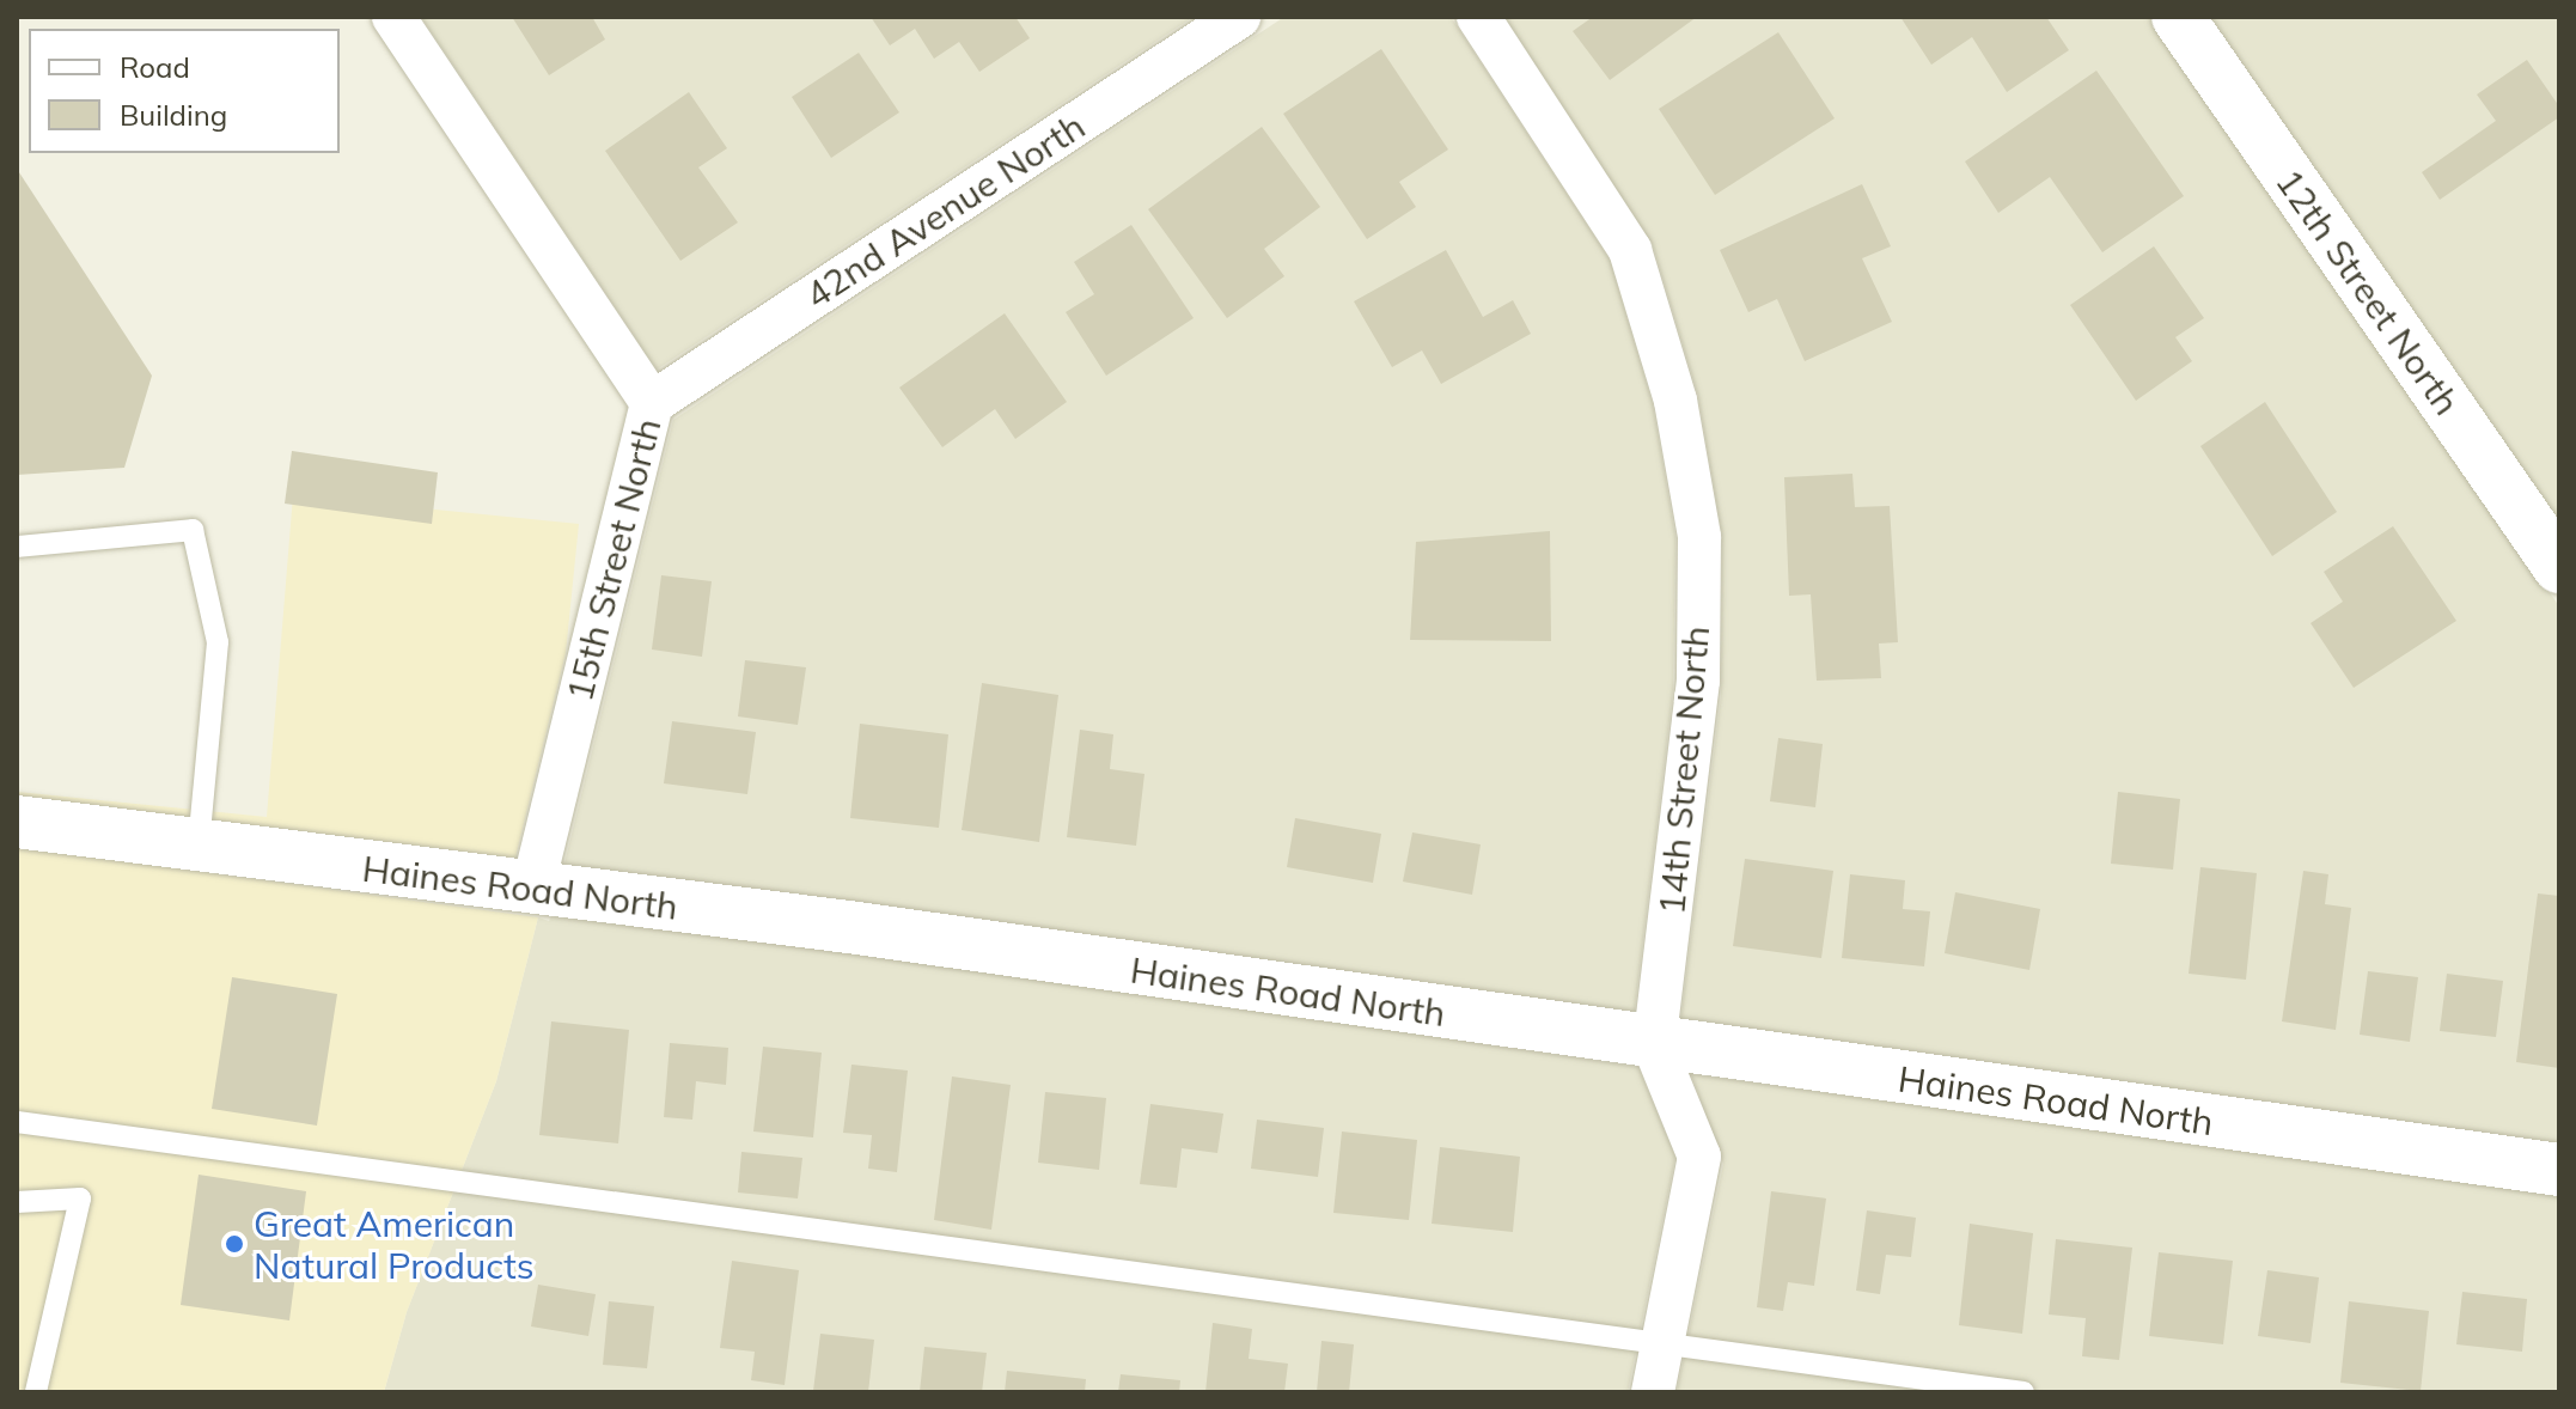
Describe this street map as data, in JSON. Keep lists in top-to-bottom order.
{
  "streets": {
    "street": [
      "42nd Avenue North",
      "12th Street North",
      "15th Street North",
      "14th Street North",
      "Haines Road North"
    ]
  },
  "crossings": [
    ["42nd Avenue North", "15th Street North"],
    ["15th Street North", "Haines Road North"],
    ["14th Street North", "Haines Road North"]
  ],
  "places": ["Great American Natural Products"],
  "legend": ["Road", "Building"]
}
